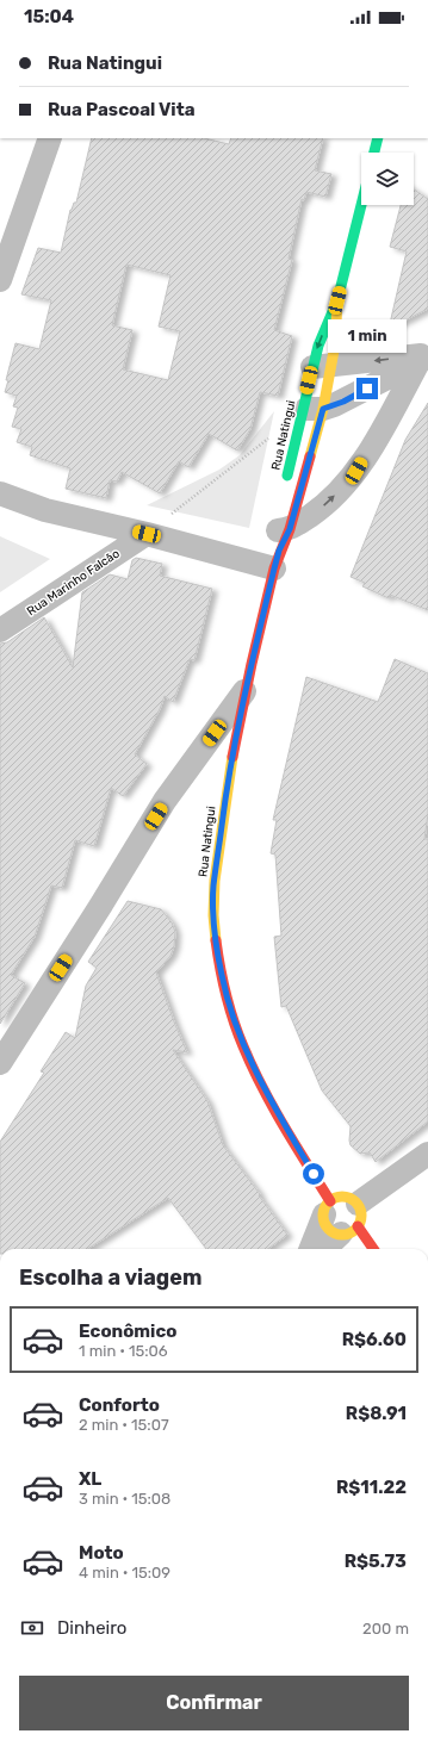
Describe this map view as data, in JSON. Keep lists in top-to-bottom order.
{
  "streets": {
    "street": ["Rua Natingui", "Rua Marinho Falcão"]
  },
  "page": {
    "status": "15:04",
    "banner": ["Rua Natingui", "Rua Pascoal Vita"],
    "bubble": "1 min",
    "heading": "Escolha a viagem",
    "list": [
      {
        "name": "Econômico",
        "note": "1 min · 15:06",
        "value": "R$6.60"
      },
      {
        "name": "Conforto",
        "note": "2 min · 15:07",
        "value": "R$8.91"
      },
      {
        "name": "XL",
        "note": "3 min · 15:08",
        "value": "R$11.22"
      },
      {
        "name": "Moto",
        "note": "4 min · 15:09",
        "value": "R$5.73"
      }
    ],
    "pay": ["Dinheiro", "200 m"],
    "buttons": "Confirmar"
  }
}
